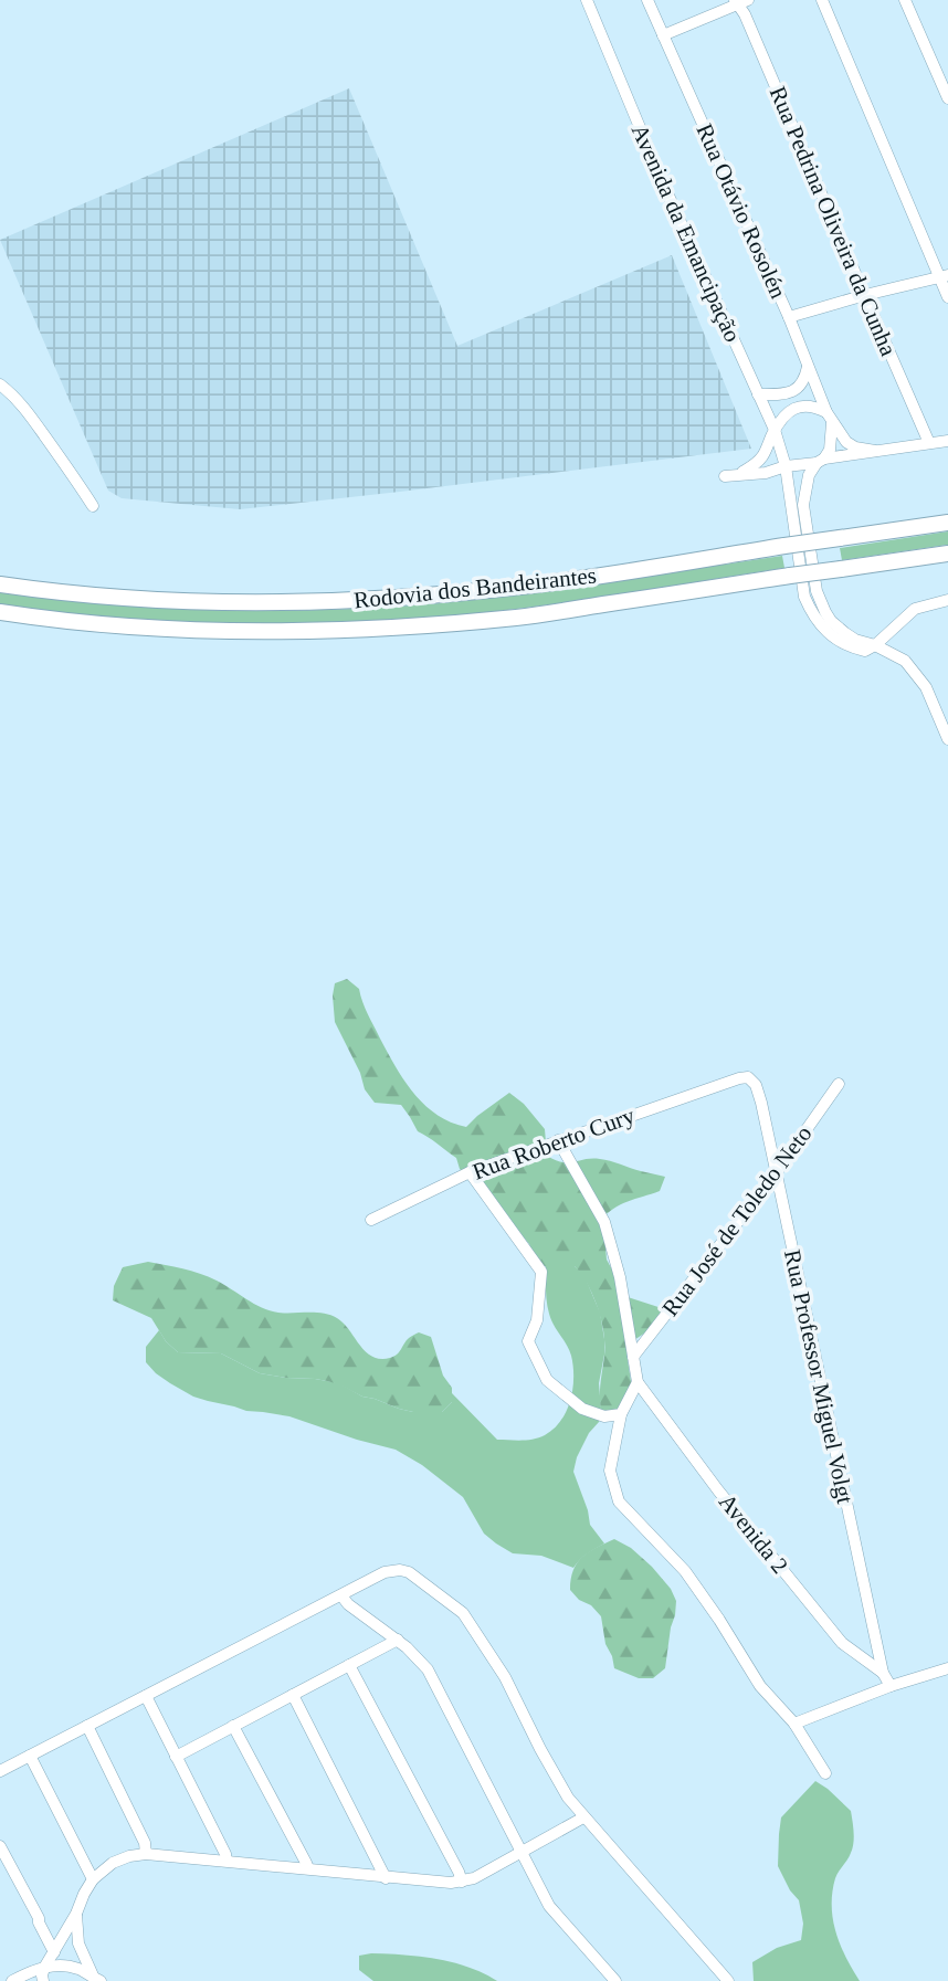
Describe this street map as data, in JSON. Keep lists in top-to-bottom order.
{
  "streets": {
    "highway": ["Rodovia dos Bandeirantes"],
    "street": [
      "Rua Otávio Rosolén",
      "Rua Pedrina Oliveira da Cunha",
      "Avenida da Emancipação",
      "Rua Roberto Cury",
      "Rua José de Toledo Neto",
      "Rua Professor Miguel Volgt",
      "Avenida 2"
    ]
  },
  "crossings": [
    ["Rua Otávio Rosolén", "Avenida da Emancipação"],
    ["Rua Roberto Cury", "Rua Professor Miguel Volgt"],
    ["Rua José de Toledo Neto", "Rua Professor Miguel Volgt"],
    ["Rua Professor Miguel Volgt", "Avenida 2"]
  ]
}
